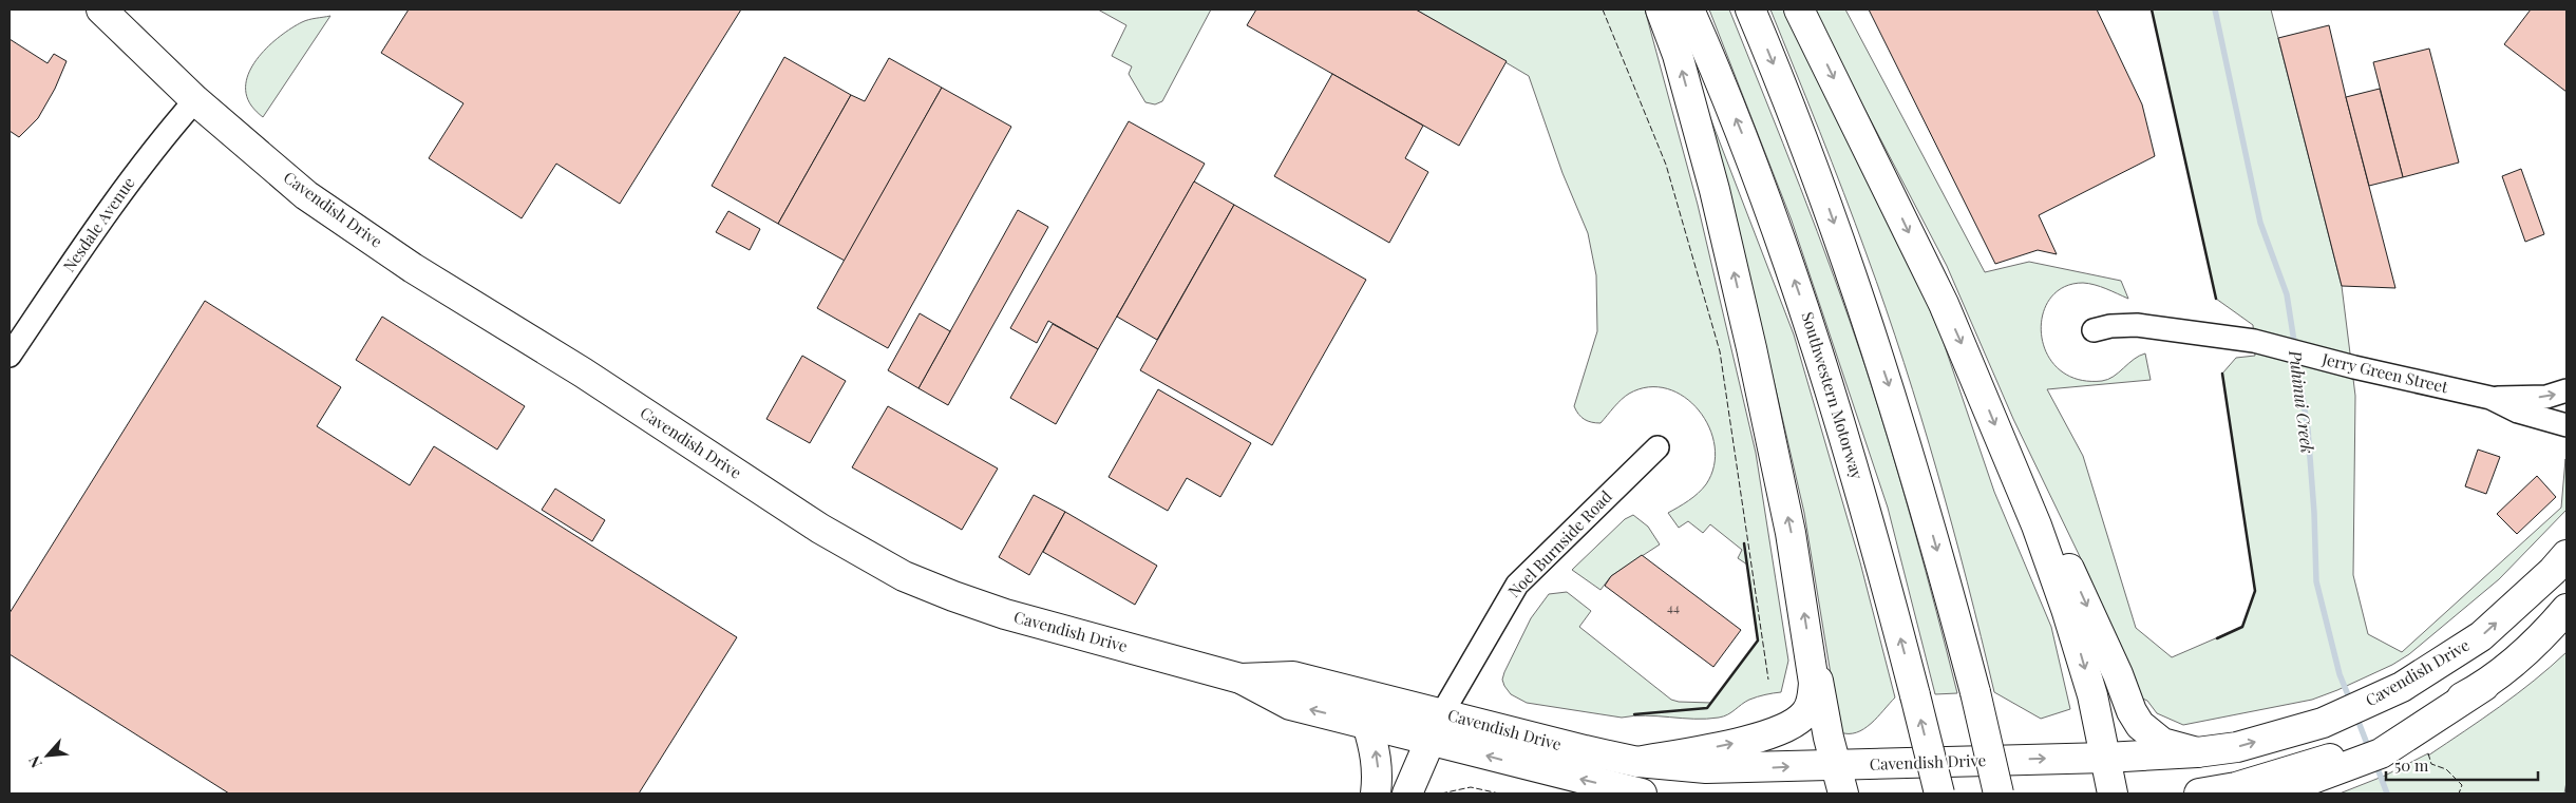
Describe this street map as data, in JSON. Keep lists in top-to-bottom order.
{
  "streets": {
    "main road": ["Cavendish Drive", "Southwestern Motorway", "Noel Burnside Road"],
    "street": ["Nesdale Avenue", "Jerry Green Street"]
  },
  "crossings": [
    ["Cavendish Drive", "Nesdale Avenue"],
    ["Cavendish Drive", "Noel Burnside Road"]
  ],
  "water": ["Puhinui Creek"],
  "house_numbers": ["44"],
  "scale_bar": "50 m",
  "north": "bottom left"
}
